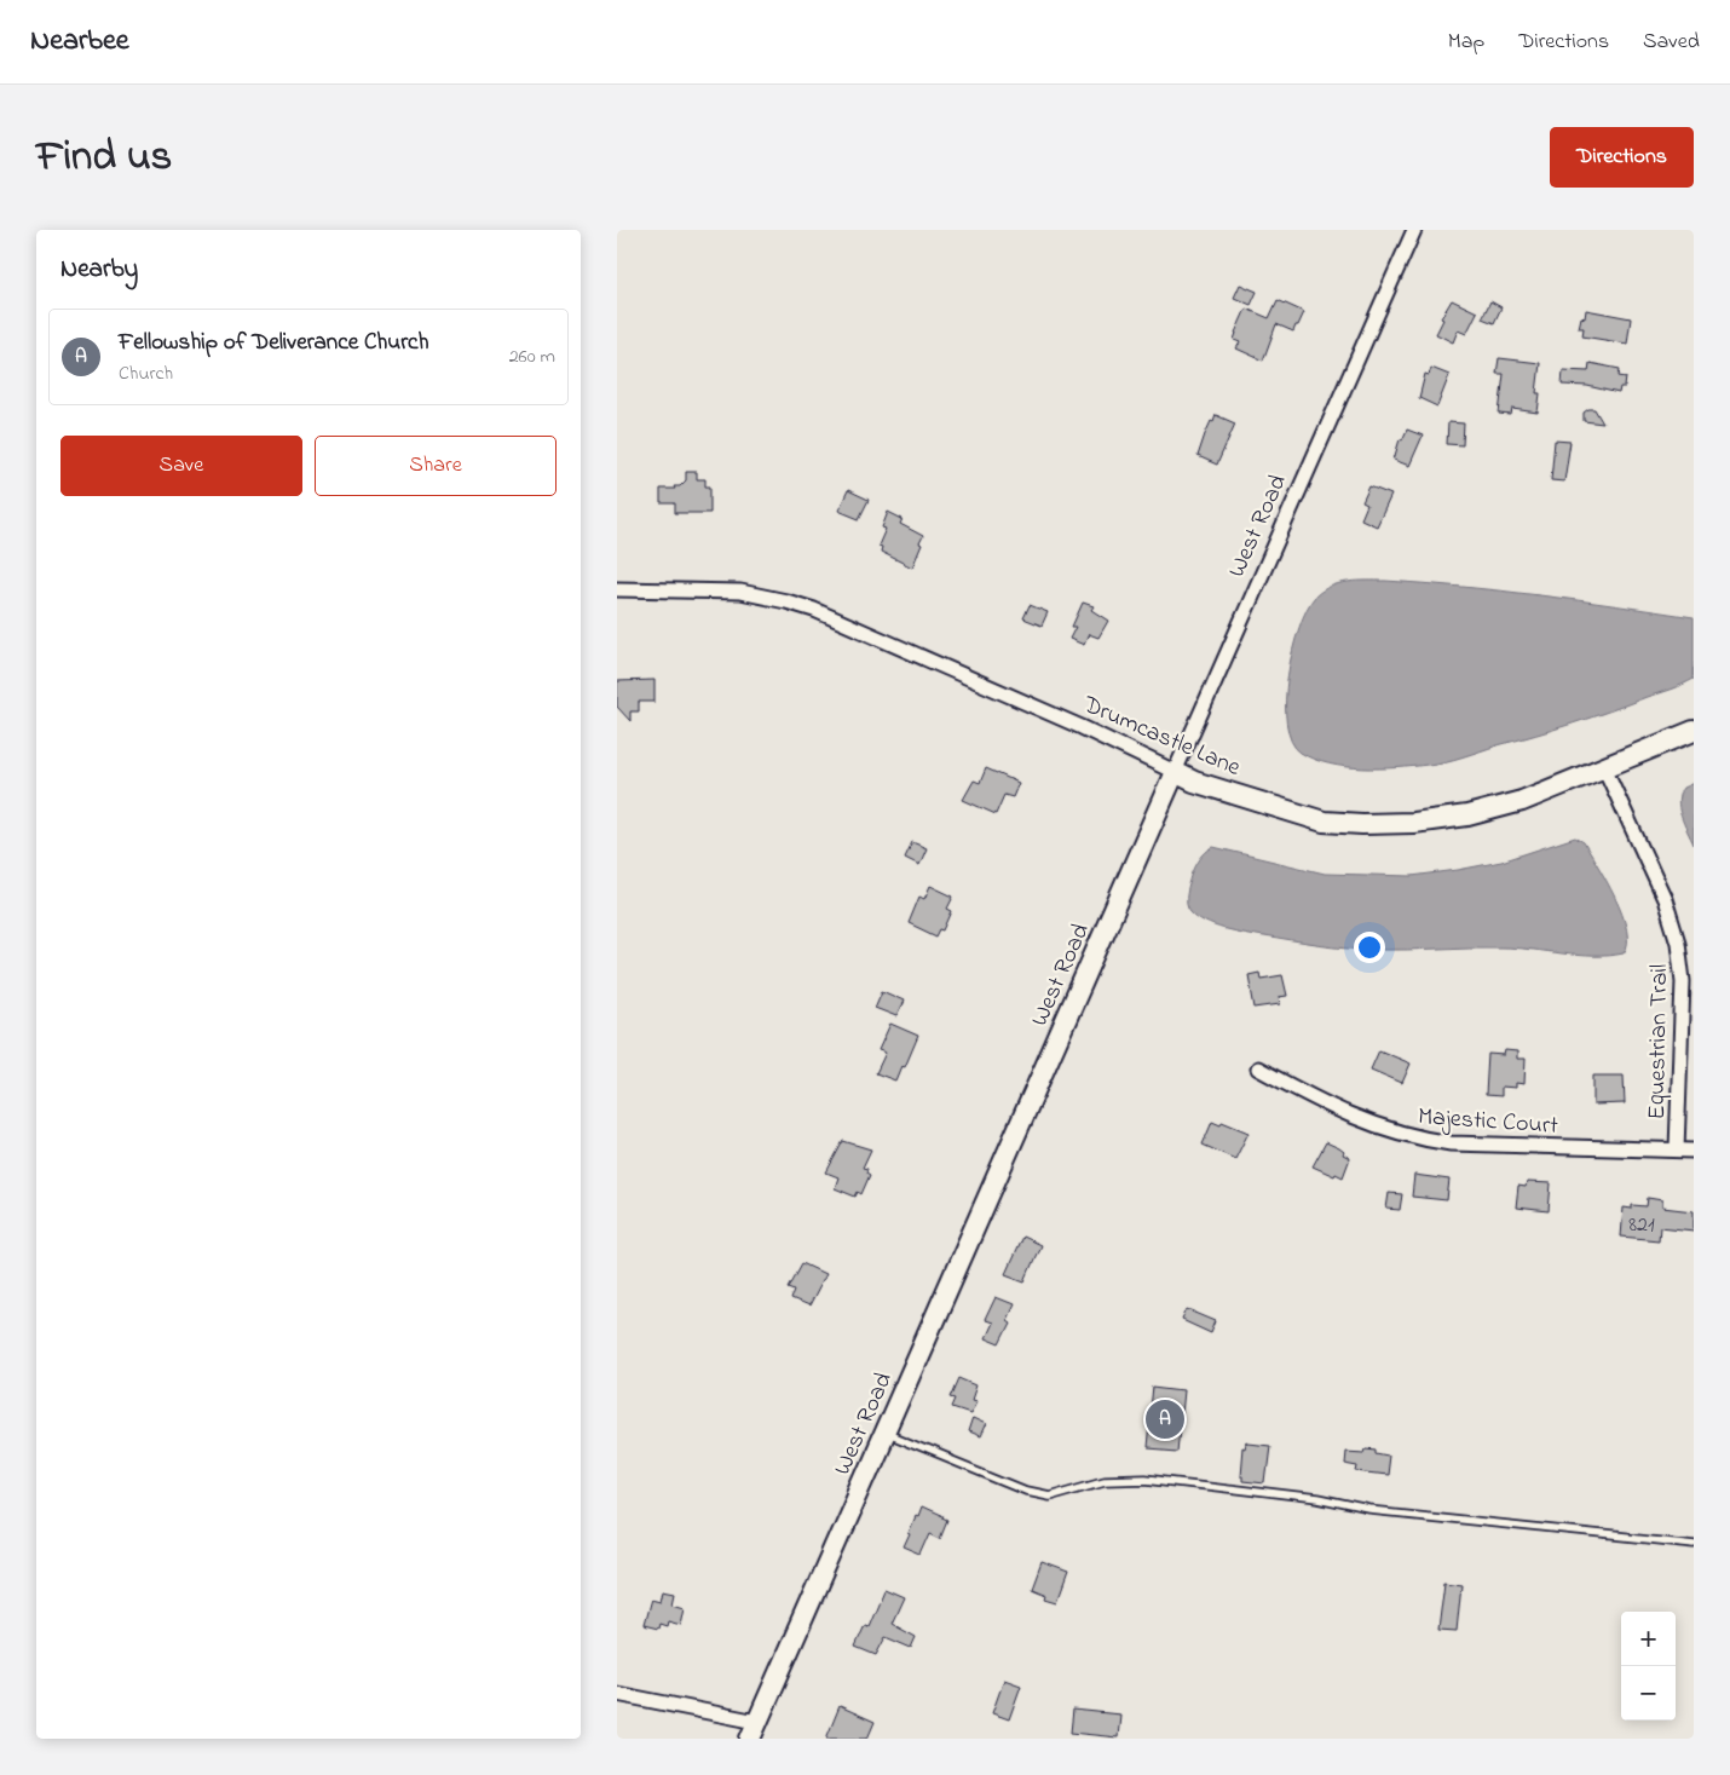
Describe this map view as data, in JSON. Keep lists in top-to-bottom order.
{
  "streets": {
    "street": [
      "West Road",
      "Drumcastle Lane",
      "Equestrian Trail",
      "Majestic Court"
    ]
  },
  "crossings": [
    ["West Road", "Drumcastle Lane"],
    ["Drumcastle Lane", "Equestrian Trail"],
    ["Equestrian Trail", "Majestic Court"]
  ],
  "house_numbers": ["821"],
  "page": {
    "header": "Nearbee",
    "nav": ["Map", "Directions", "Saved"],
    "title": "Find us",
    "buttons": [
      "Directions",
      ["Save", "Share"]
    ],
    "heading": "Nearby",
    "list": [
      {
        "mark": "A",
        "name": "Fellowship of Deliverance Church",
        "note": "Church",
        "value": "260 m"
      }
    ],
    "pins": "A",
    "map_buttons": ["+", "−"]
  }
}
